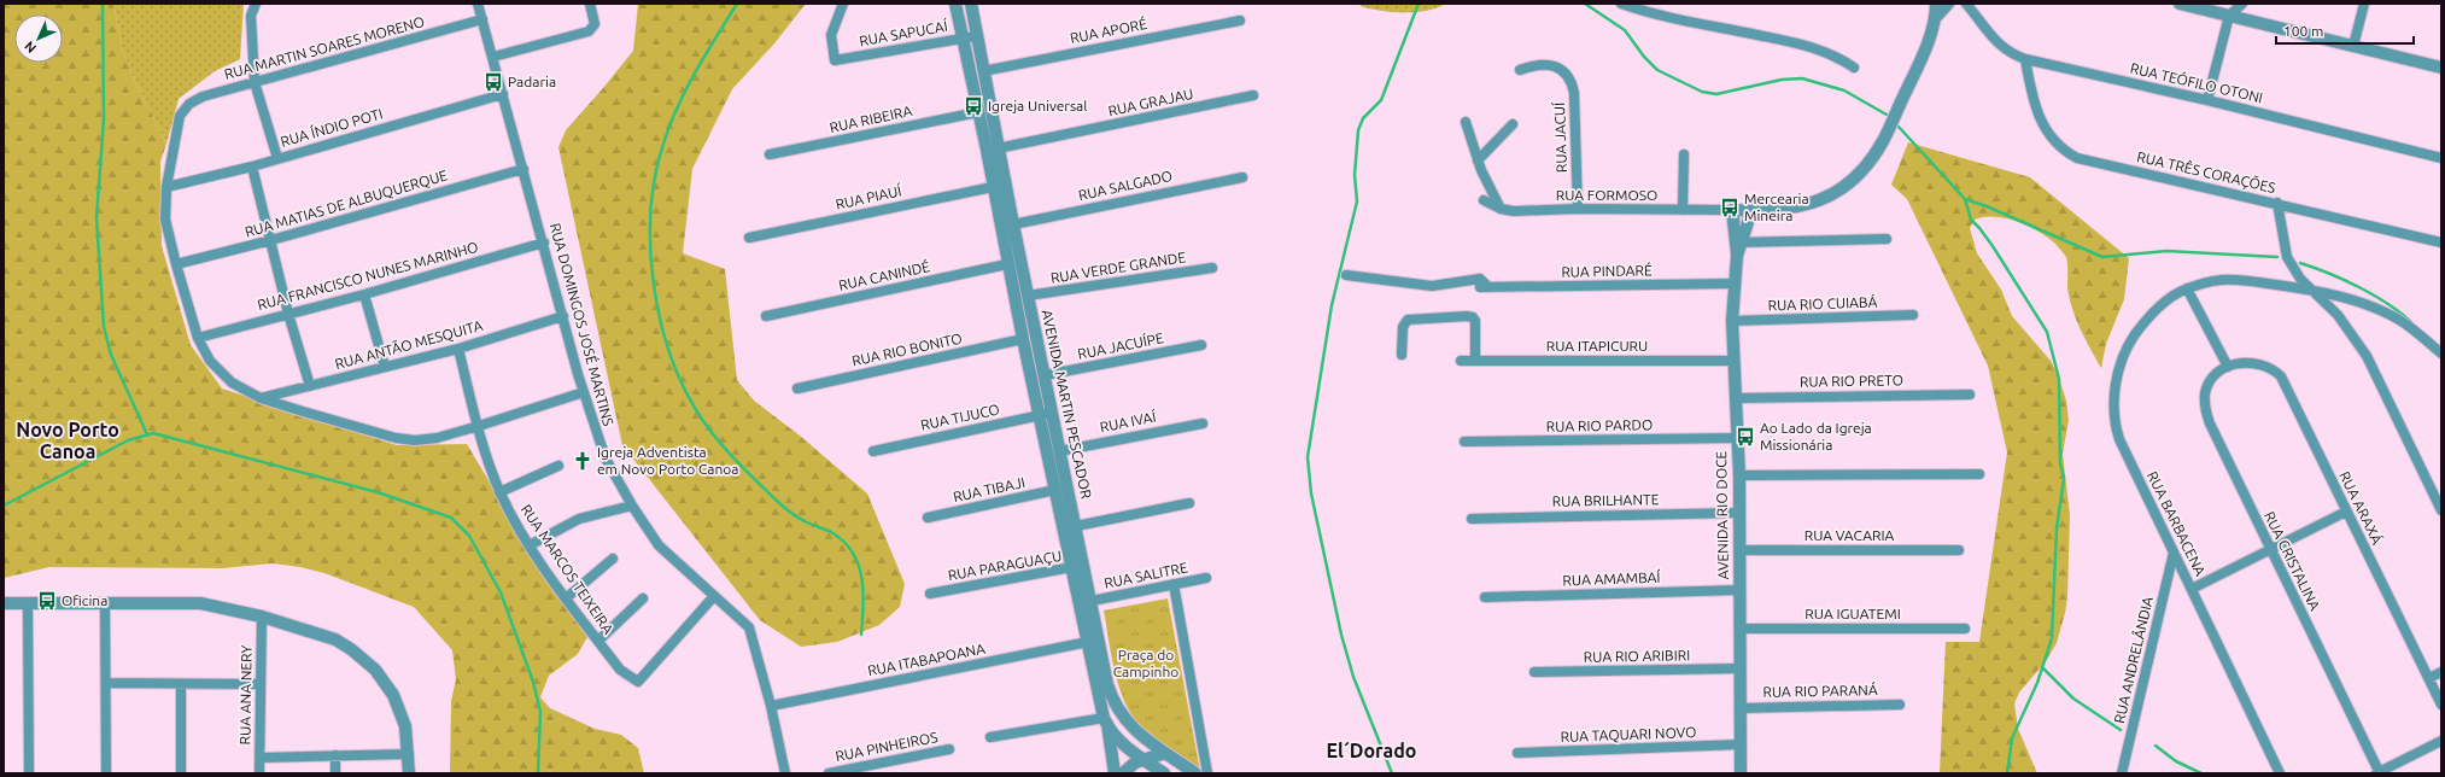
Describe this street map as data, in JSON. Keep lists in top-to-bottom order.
{
  "streets": {
    "street": [
      "RUA APORÉ",
      "RUA SAPUCAÍ",
      "RUA MARTIN SOARES MORENO",
      "RUA TEÓFILO OTONI",
      "RUA GRAJAU",
      "RUA RIBEIRA",
      "RUA ÍNDIO POTI",
      "RUA JACUÍ",
      "RUA TRÊS CORAÇÕES",
      "RUA SALGADO",
      "RUA FORMOSO",
      "RUA PIAUÍ",
      "RUA MATIAS DE ALBUQUERQUE",
      "RUA VERDE GRANDE",
      "RUA PINDARÉ",
      "RUA FRANCISCO NUNES MARINHO",
      "RUA CANINDÉ",
      "RUA RIO CUIABÁ",
      "RUA DOMINGOS JOSÉ MARTINS",
      "RUA ANTÃO MESQUITA",
      "RUA JACUÍPE",
      "RUA ITAPICURU",
      "RUA RIO BONITO",
      "RUA RIO PRETO",
      "AVENIDA MARTIN PESCADOR",
      "RUA TIJUCO",
      "RUA IVAÍ",
      "RUA RIO PARDO",
      "RUA TIBAJI",
      "RUA BRILHANTE",
      "RUA ARAXÁ",
      "AVENIDA RIO DOCE",
      "RUA BARBACENA",
      "RUA VACARIA",
      "RUA CRISTALINA",
      "RUA PARAGUAÇU",
      "RUA MARCOS TEIXEIRA",
      "RUA SALITRE",
      "RUA AMAMBAÍ",
      "RUA IGUATEMI",
      "RUA RIO ARIBIRI",
      "RUA ITABAPOANA",
      "RUA ANDRELÂNDIA",
      "RUA RIO PARANÁ",
      "RUA ANA NERY",
      "RUA TAQUARI NOVO",
      "RUA PINHEIROS"
    ]
  },
  "crossings": [
    ["RUA APORÉ", "AVENIDA MARTIN PESCADOR"],
    ["RUA SAPUCAÍ", "AVENIDA MARTIN PESCADOR"],
    ["RUA MARTIN SOARES MORENO", "RUA ÍNDIO POTI"],
    ["RUA MARTIN SOARES MORENO", "RUA DOMINGOS JOSÉ MARTINS"],
    ["RUA TEÓFILO OTONI", "RUA TRÊS CORAÇÕES"],
    ["RUA GRAJAU", "AVENIDA MARTIN PESCADOR"],
    ["RUA RIBEIRA", "AVENIDA MARTIN PESCADOR"],
    ["RUA ÍNDIO POTI", "RUA DOMINGOS JOSÉ MARTINS"],
    ["RUA JACUÍ", "RUA FORMOSO"],
    ["RUA SALGADO", "AVENIDA MARTIN PESCADOR"],
    ["RUA FORMOSO", "AVENIDA RIO DOCE"],
    ["RUA PIAUÍ", "AVENIDA MARTIN PESCADOR"],
    ["RUA MATIAS DE ALBUQUERQUE", "RUA DOMINGOS JOSÉ MARTINS"],
    ["RUA VERDE GRANDE", "AVENIDA MARTIN PESCADOR"],
    ["RUA PINDARÉ", "AVENIDA RIO DOCE"],
    ["RUA FRANCISCO NUNES MARINHO", "RUA DOMINGOS JOSÉ MARTINS"],
    ["RUA CANINDÉ", "AVENIDA MARTIN PESCADOR"],
    ["RUA RIO CUIABÁ", "AVENIDA RIO DOCE"],
    ["RUA DOMINGOS JOSÉ MARTINS", "RUA ANTÃO MESQUITA"],
    ["RUA DOMINGOS JOSÉ MARTINS", "RUA MARCOS TEIXEIRA"],
    ["RUA DOMINGOS JOSÉ MARTINS", "RUA ITABAPOANA"],
    ["RUA ANTÃO MESQUITA", "RUA MARCOS TEIXEIRA"],
    ["RUA JACUÍPE", "AVENIDA MARTIN PESCADOR"],
    ["RUA ITAPICURU", "AVENIDA RIO DOCE"],
    ["RUA RIO BONITO", "AVENIDA MARTIN PESCADOR"],
    ["RUA RIO PRETO", "AVENIDA RIO DOCE"],
    ["AVENIDA MARTIN PESCADOR", "RUA TIJUCO"],
    ["AVENIDA MARTIN PESCADOR", "RUA IVAÍ"],
    ["AVENIDA MARTIN PESCADOR", "RUA TIBAJI"],
    ["AVENIDA MARTIN PESCADOR", "RUA PARAGUAÇU"],
    ["AVENIDA MARTIN PESCADOR", "RUA SALITRE"],
    ["AVENIDA MARTIN PESCADOR", "RUA ITABAPOANA"],
    ["RUA RIO PARDO", "AVENIDA RIO DOCE"],
    ["RUA BRILHANTE", "AVENIDA RIO DOCE"],
    ["RUA ARAXÁ", "RUA CRISTALINA"],
    ["AVENIDA RIO DOCE", "RUA VACARIA"],
    ["AVENIDA RIO DOCE", "RUA AMAMBAÍ"],
    ["AVENIDA RIO DOCE", "RUA IGUATEMI"],
    ["AVENIDA RIO DOCE", "RUA RIO ARIBIRI"],
    ["AVENIDA RIO DOCE", "RUA RIO PARANÁ"],
    ["AVENIDA RIO DOCE", "RUA TAQUARI NOVO"],
    ["RUA BARBACENA", "RUA ANDRELÂNDIA"]
  ],
  "districts": ["Novo Porto Canoa", "El´Dorado"],
  "parks": ["Praça do Campinho"],
  "places": {
    "bus stop": [
      "Padaria",
      "Igreja Universal",
      "Mercearia Mineira",
      "Ao Lado da Igreja Missionária",
      "Oficina"
    ],
    "church": ["Igreja Adventista em Novo Porto Canoa"]
  },
  "scale_bar": "100 m",
  "north": "bottom left"
}
